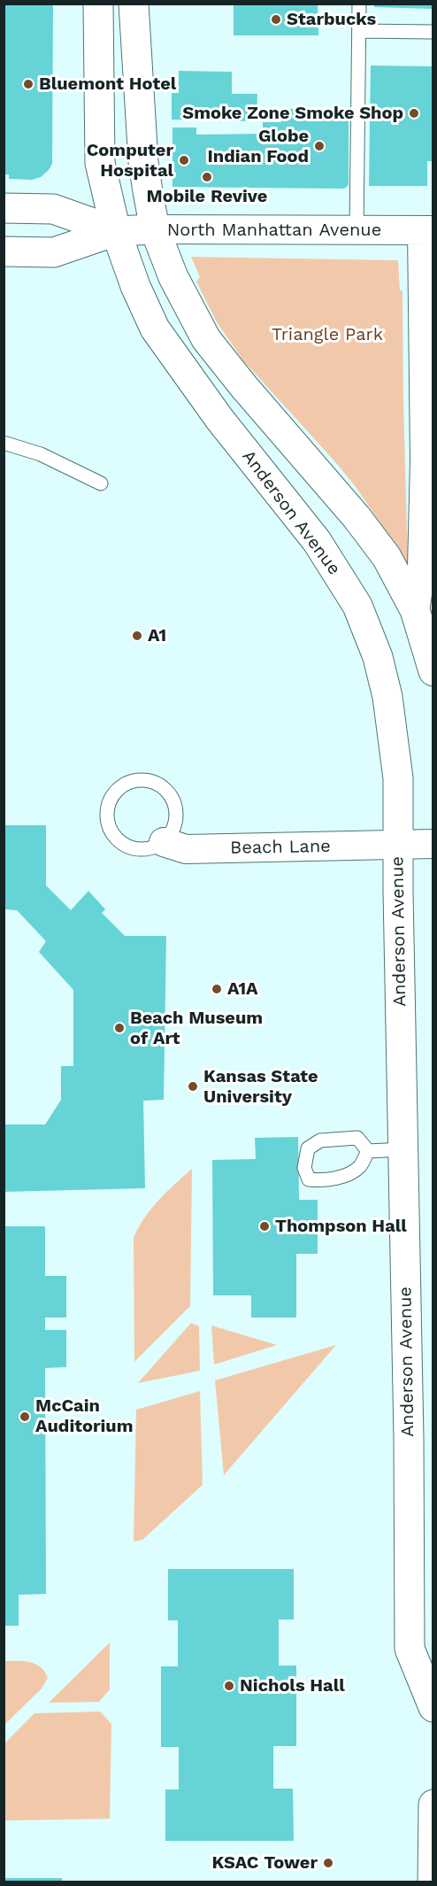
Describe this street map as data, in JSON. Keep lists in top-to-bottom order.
{
  "streets": {
    "main road": ["North Manhattan Avenue", "Anderson Avenue"],
    "street": ["Beach Lane"]
  },
  "crossings": [
    ["North Manhattan Avenue", "Anderson Avenue"],
    ["Anderson Avenue", "Beach Lane"]
  ],
  "parks": ["Triangle Park"],
  "places": [
    "Starbucks",
    "Bluemont Hotel",
    "Smoke Zone Smoke Shop",
    "Globe Indian Food",
    "Computer Hospital",
    "Mobile Revive",
    "A1",
    "A1A",
    "Beach Museum of Art",
    "Kansas State University",
    "Thompson Hall",
    "McCain Auditorium",
    "Nichols Hall",
    "KSAC Tower"
  ]
}
